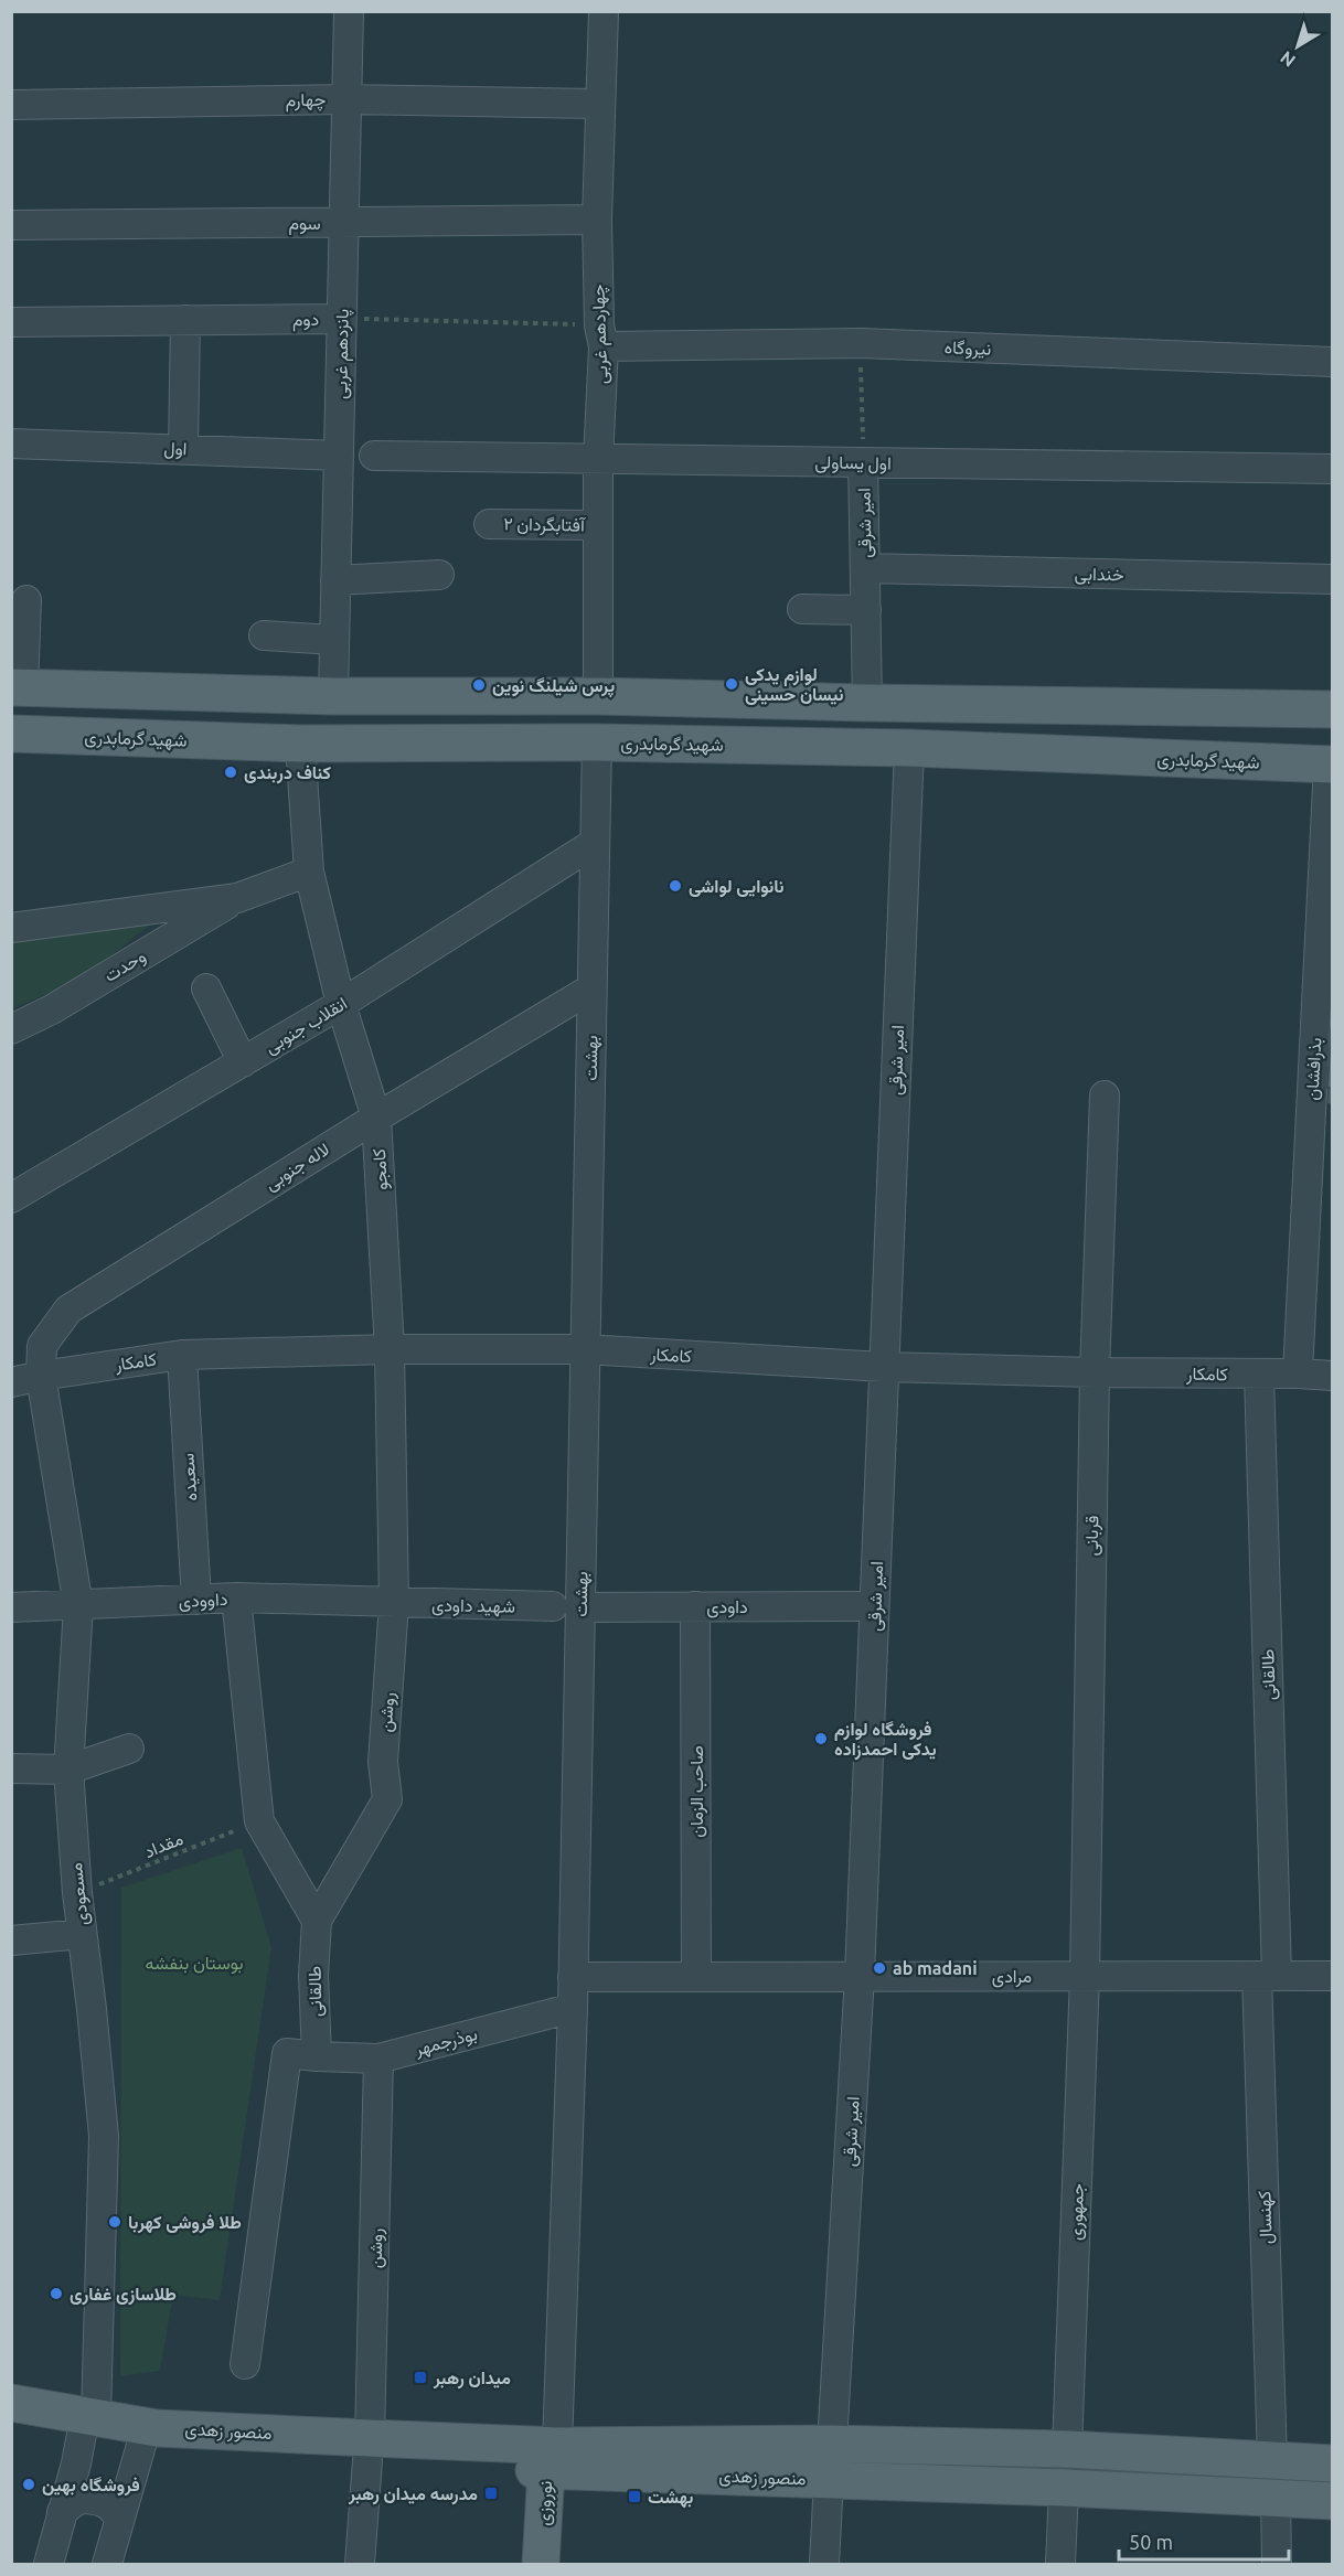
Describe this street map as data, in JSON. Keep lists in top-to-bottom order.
{
  "streets": {
    "main road": ["شهید گرمابدری", "منصور زهدی", "نوروزی"],
    "street": [
      "چهارم",
      "سوم",
      "دوم",
      "چهاردهم غربی",
      "نیروگاه",
      "پانزدهم غربی",
      "اول",
      "اول یساولی",
      "امیر شرقی",
      "آفتابگردان ۲",
      "خندابی",
      "وحدت",
      "انقلاب جنوبی",
      "بهشت",
      "بذرافشان",
      "لاله جنوبی",
      "کامجو",
      "کامکار",
      "سعیده",
      "قربانی",
      "داوودی",
      "شهید داودی",
      "داودی",
      "طالقانی",
      "روشن",
      "صاحب الزمان",
      "مسعودی",
      "مرادی",
      "بوذرجمهر",
      "جمهوری",
      "کهنسال"
    ],
    "path": ["مقداد"]
  },
  "crossings": [
    ["چهارم", "چهاردهم غربی"],
    ["چهارم", "پانزدهم غربی"],
    ["سوم", "چهاردهم غربی"],
    ["سوم", "پانزدهم غربی"],
    ["دوم", "چهاردهم غربی"],
    ["دوم", "نیروگاه"],
    ["دوم", "پانزدهم غربی"],
    ["چهاردهم غربی", "نیروگاه"],
    ["چهاردهم غربی", "اول یساولی"],
    ["چهاردهم غربی", "آفتابگردان ۲"],
    ["نیروگاه", "امیر شرقی"],
    ["پانزدهم غربی", "اول"],
    ["اول یساولی", "امیر شرقی"],
    ["امیر شرقی", "خندابی"],
    ["امیر شرقی", "شهید گرمابدری"],
    ["امیر شرقی", "کامکار"],
    ["امیر شرقی", "داودی"],
    ["امیر شرقی", "مرادی"],
    ["امیر شرقی", "منصور زهدی"],
    ["شهید گرمابدری", "بهشت"],
    ["شهید گرمابدری", "بذرافشان"],
    ["شهید گرمابدری", "کامجو"],
    ["وحدت", "کامجو"],
    ["انقلاب جنوبی", "بهشت"],
    ["انقلاب جنوبی", "کامجو"],
    ["بهشت", "لاله جنوبی"],
    ["بهشت", "کامکار"],
    ["بهشت", "شهید داودی"],
    ["بهشت", "داودی"],
    ["بهشت", "مرادی"],
    ["بهشت", "بوذرجمهر"],
    ["بهشت", "منصور زهدی"],
    ["بهشت", "نوروزی"],
    ["بذرافشان", "کامکار"],
    ["لاله جنوبی", "کامجو"],
    ["لاله جنوبی", "کامکار"],
    ["لاله جنوبی", "مسعودی"],
    ["کامجو", "کامکار"],
    ["کامجو", "داوودی"],
    ["کامجو", "شهید داودی"],
    ["کامجو", "روشن"],
    ["کامکار", "سعیده"],
    ["کامکار", "قربانی"],
    ["کامکار", "طالقانی"],
    ["کامکار", "مسعودی"],
    ["سعیده", "داوودی"],
    ["قربانی", "مرادی"],
    ["قربانی", "جمهوری"],
    ["داوودی", "شهید داودی"],
    ["داوودی", "روشن"],
    ["داوودی", "مسعودی"],
    ["شهید داودی", "داودی"],
    ["شهید داودی", "روشن"],
    ["داودی", "صاحب الزمان"],
    ["طالقانی", "روشن"],
    ["طالقانی", "مرادی"],
    ["طالقانی", "بوذرجمهر"],
    ["طالقانی", "کهنسال"],
    ["روشن", "بوذرجمهر"],
    ["روشن", "منصور زهدی"],
    ["صاحب الزمان", "مرادی"],
    ["مقداد", "مسعودی"],
    ["مسعودی", "منصور زهدی"],
    ["مرادی", "جمهوری"],
    ["مرادی", "کهنسال"],
    ["جمهوری", "منصور زهدی"],
    ["کهنسال", "منصور زهدی"],
    ["منصور زهدی", "نوروزی"]
  ],
  "parks": ["بوستان بنفشه"],
  "places": {
    "other": [
      "لوازم یدکی نیسان حسینی",
      "پرس شیلنگ نوین",
      "کناف دربندی",
      "نانوایی لواشی",
      "فروشگاه لوازم یدکی احمدزاده",
      "ab madani",
      "طلا فروشی کهربا",
      "طلاسازی غفاری",
      "فروشگاه بهین"
    ],
    "transit": ["میدان رهبر", "مدرسه میدان رهبر", "بهشت"]
  },
  "scale_bar": "50 m",
  "north": "bottom left"
}
